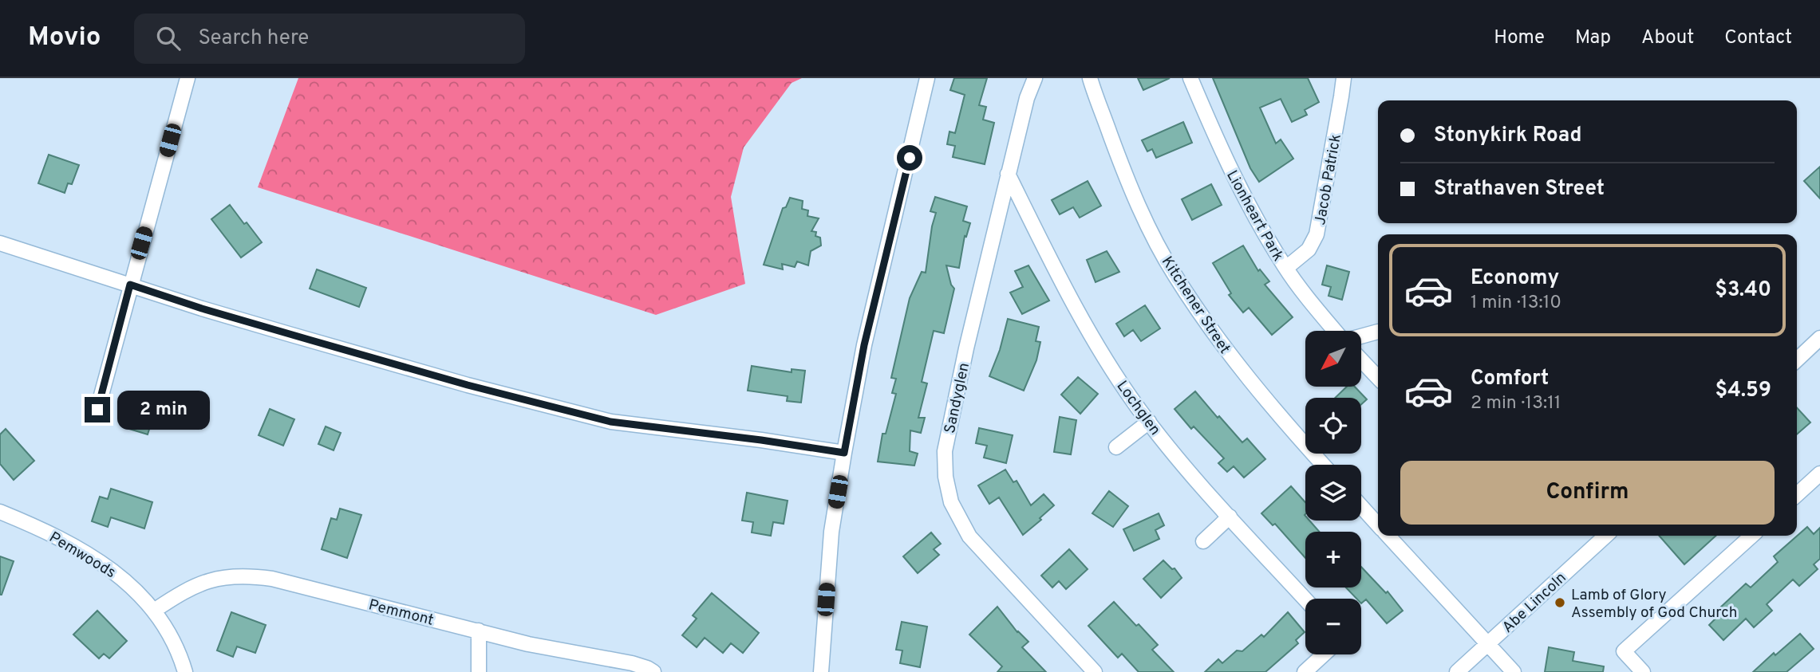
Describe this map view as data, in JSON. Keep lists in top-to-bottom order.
{
  "streets": {
    "street": [
      "Jacob Patrick",
      "Lionheart Park",
      "Kitchener Street",
      "Sandyglen",
      "Lochglen",
      "Pemwoods",
      "Abe Lincoln",
      "Pemmont"
    ]
  },
  "crossings": [
    ["Jacob Patrick", "Lionheart Park"],
    ["Sandyglen", "Lochglen"],
    ["Pemwoods", "Pemmont"]
  ],
  "places": ["Lamb of Glory Assembly of God Church"],
  "north": "bottom left",
  "page": {
    "header": "Movio",
    "search": "Search here",
    "nav": [
      "Home",
      "Map",
      "About",
      "Contact"
    ],
    "banner": ["Stonykirk Road", "Strathaven Street"],
    "list": [
      {
        "name": "Economy",
        "note": "1 min · 13:10",
        "value": "$3.40"
      },
      {
        "name": "Comfort",
        "note": "2 min · 13:11",
        "value": "$4.59"
      }
    ],
    "map_buttons": ["+", "−"],
    "bubble": "2 min",
    "buttons": "Confirm"
  }
}
